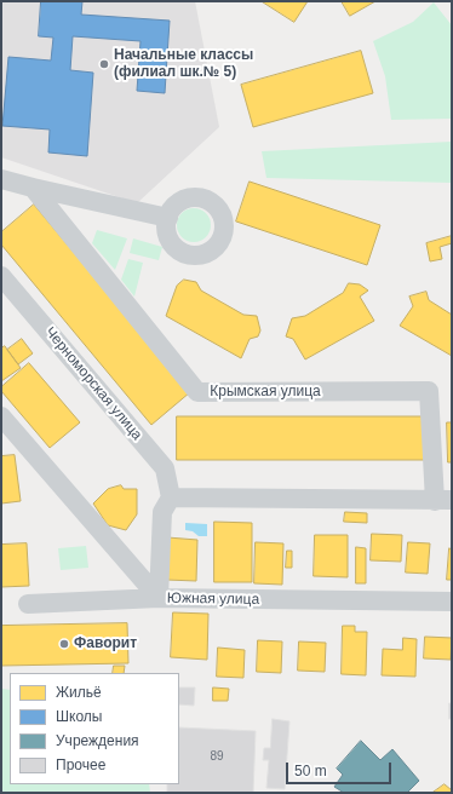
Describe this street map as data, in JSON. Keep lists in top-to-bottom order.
{
  "streets": {
    "street": ["Черноморская улица", "Крымская улица", "Южная улица"]
  },
  "places": ["Начальные классы (филиал шк.№ 5)", "Фаворит"],
  "house_numbers": ["89"],
  "legend": [
    "Жильё",
    "Школы",
    "Учреждения",
    "Прочее"
  ],
  "scale_bar": "50 m"
}
